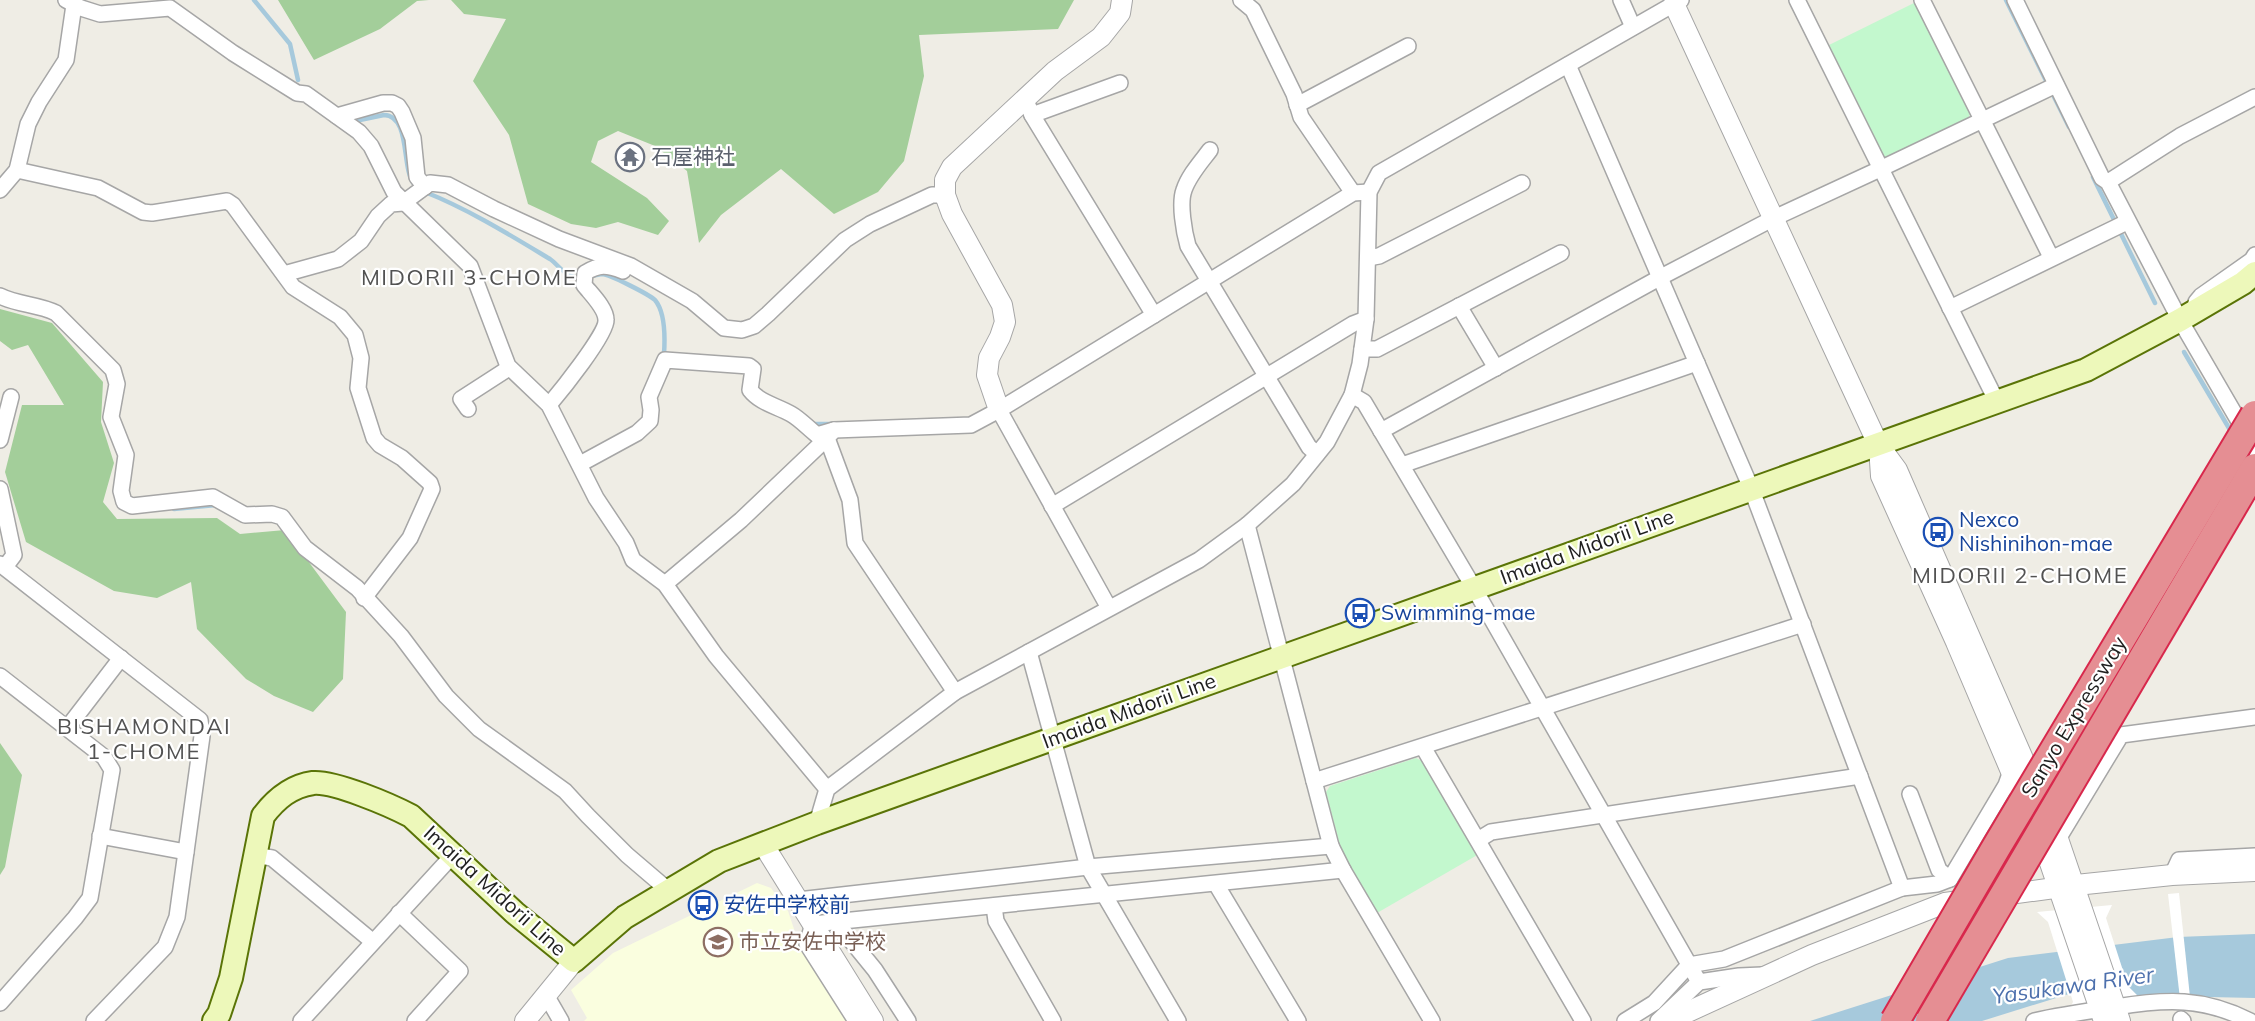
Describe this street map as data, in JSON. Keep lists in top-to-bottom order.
{
  "streets": {
    "highway": ["Sanyo Expressway"],
    "main road": ["Imaida Midorii Line"]
  },
  "districts": ["MIDORII 3-CHOME", "MIDORII 2-CHOME", "BISHAMONDAI 1-CHOME"],
  "water": ["Yasukawa River"],
  "places": {
    "temple": ["石屋神社"],
    "bus stop": ["Nexco Nishinihon-mae", "Swimming-mae", "安佐中学校前"],
    "school or university": ["市立安佐中学校"]
  }
}
